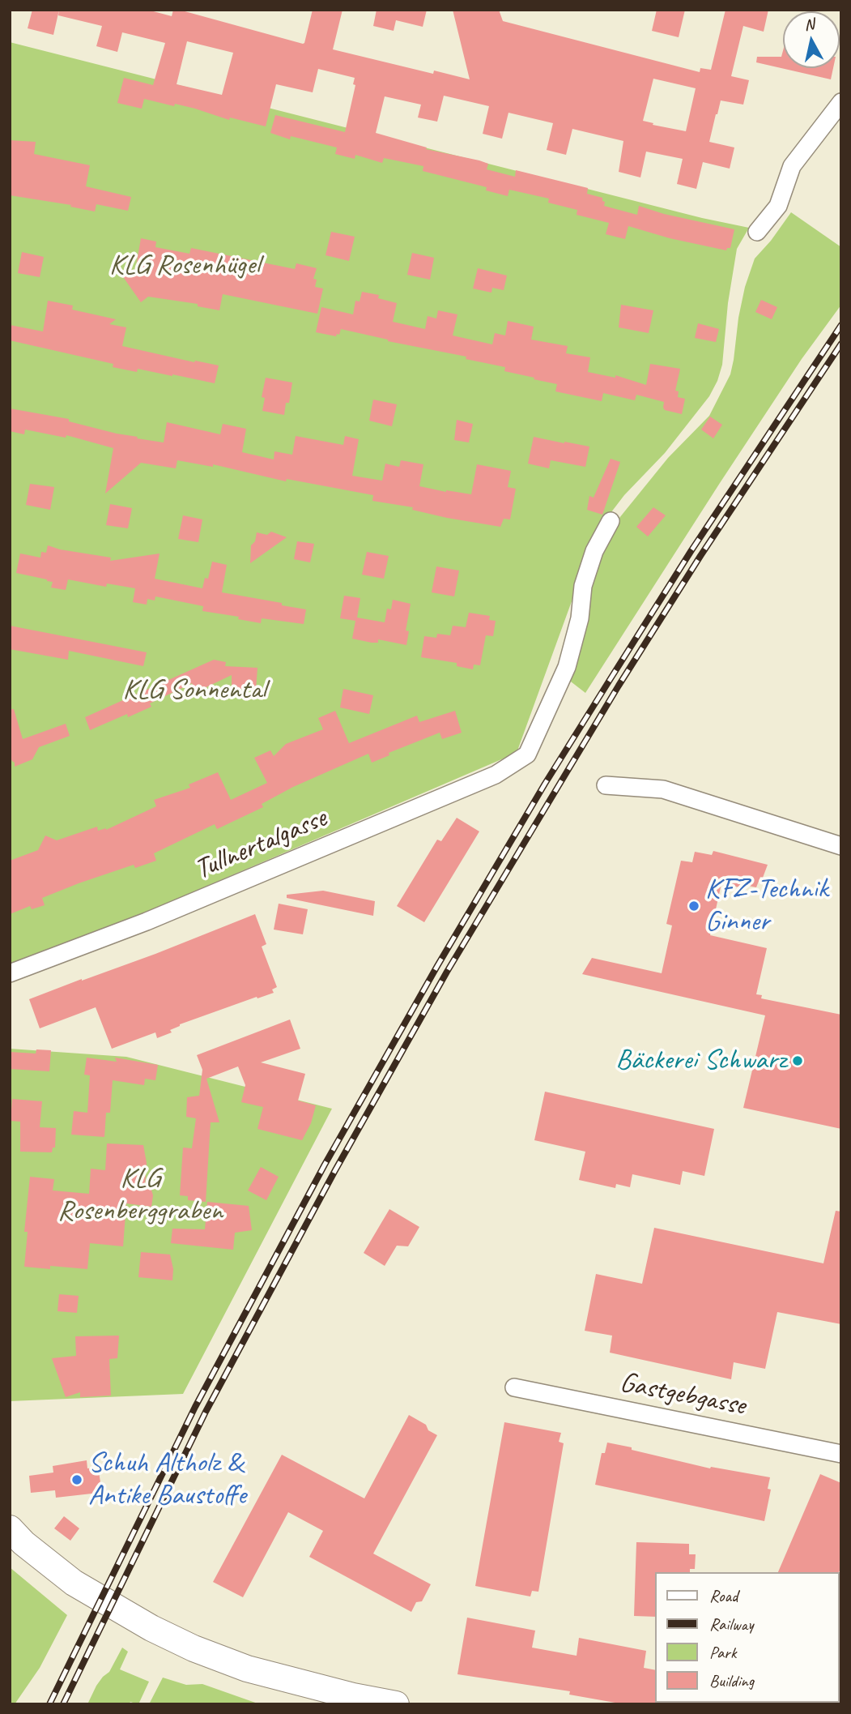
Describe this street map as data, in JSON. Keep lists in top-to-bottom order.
{
  "streets": {
    "street": ["Tullnertalgasse", "Gastgebgasse"]
  },
  "parks": ["KLG Rosenhügel", "KLG Sonnental", "KLG Rosenberggraben"],
  "places": ["KFZ-Technik Ginner", "Bäckerei Schwarz", "Schuh Altholz & Antike Baustoffe"],
  "legend": [
    "Road",
    "Railway",
    "Park",
    "Building"
  ],
  "north": "top"
}
